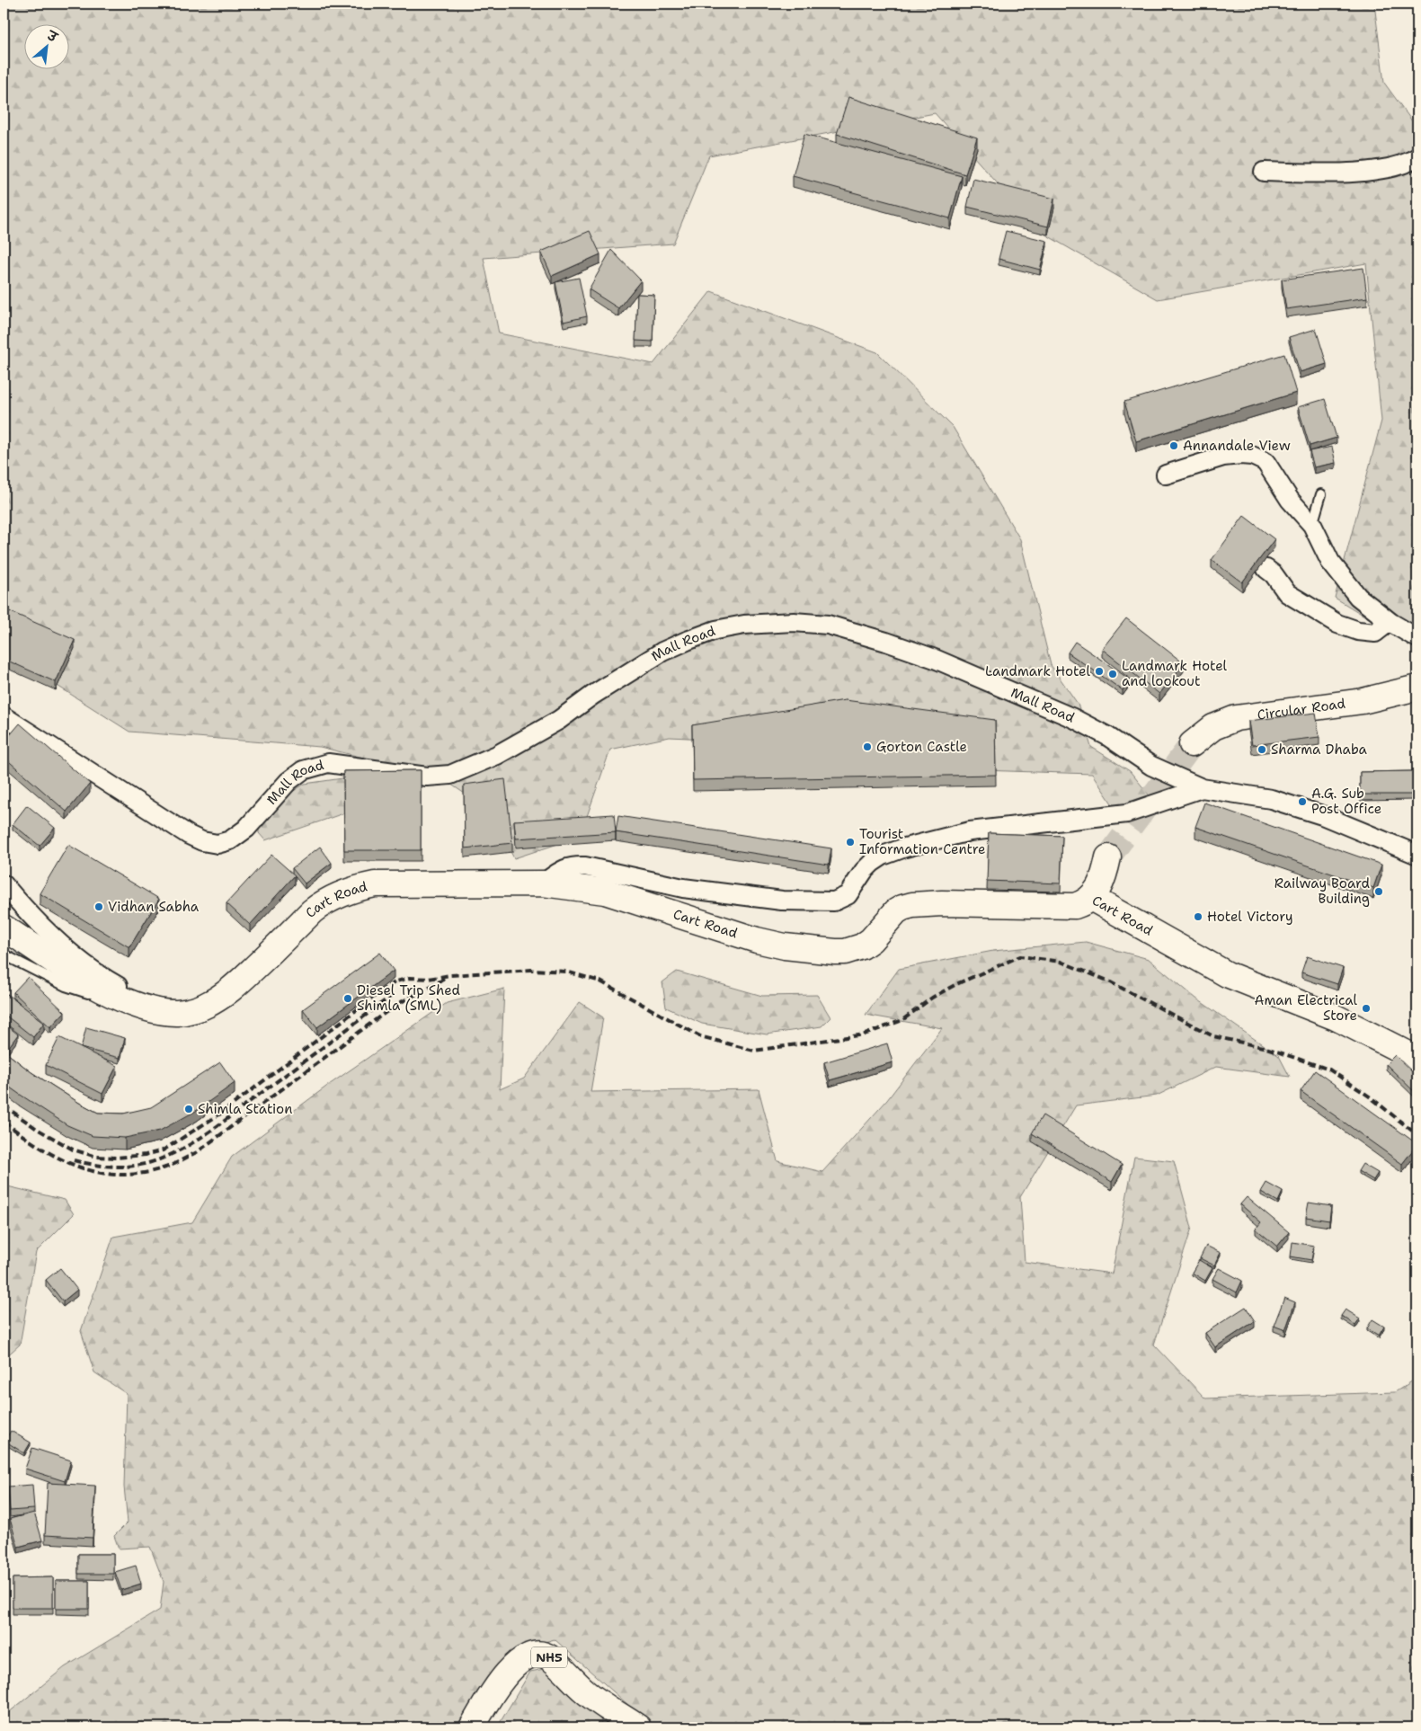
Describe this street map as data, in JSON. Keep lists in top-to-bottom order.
{
  "streets": {
    "main road": ["Circular Road", "Cart Road", "NH5"],
    "street": ["Mall Road"]
  },
  "places": [
    "Annandale View",
    "Landmark Hotel",
    "Landmark Hotel and lookout",
    "Gorton Castle",
    "Sharma Dhaba",
    "A.G. Sub Post Office",
    "Tourist Information Centre",
    "Railway Board Building",
    "Vidhan Sabha",
    "Hotel Victory",
    "Diesel Trip Shed Shimla (SML)",
    "Aman Electrical Store",
    "Shimla Station"
  ],
  "north": "top right"
}
